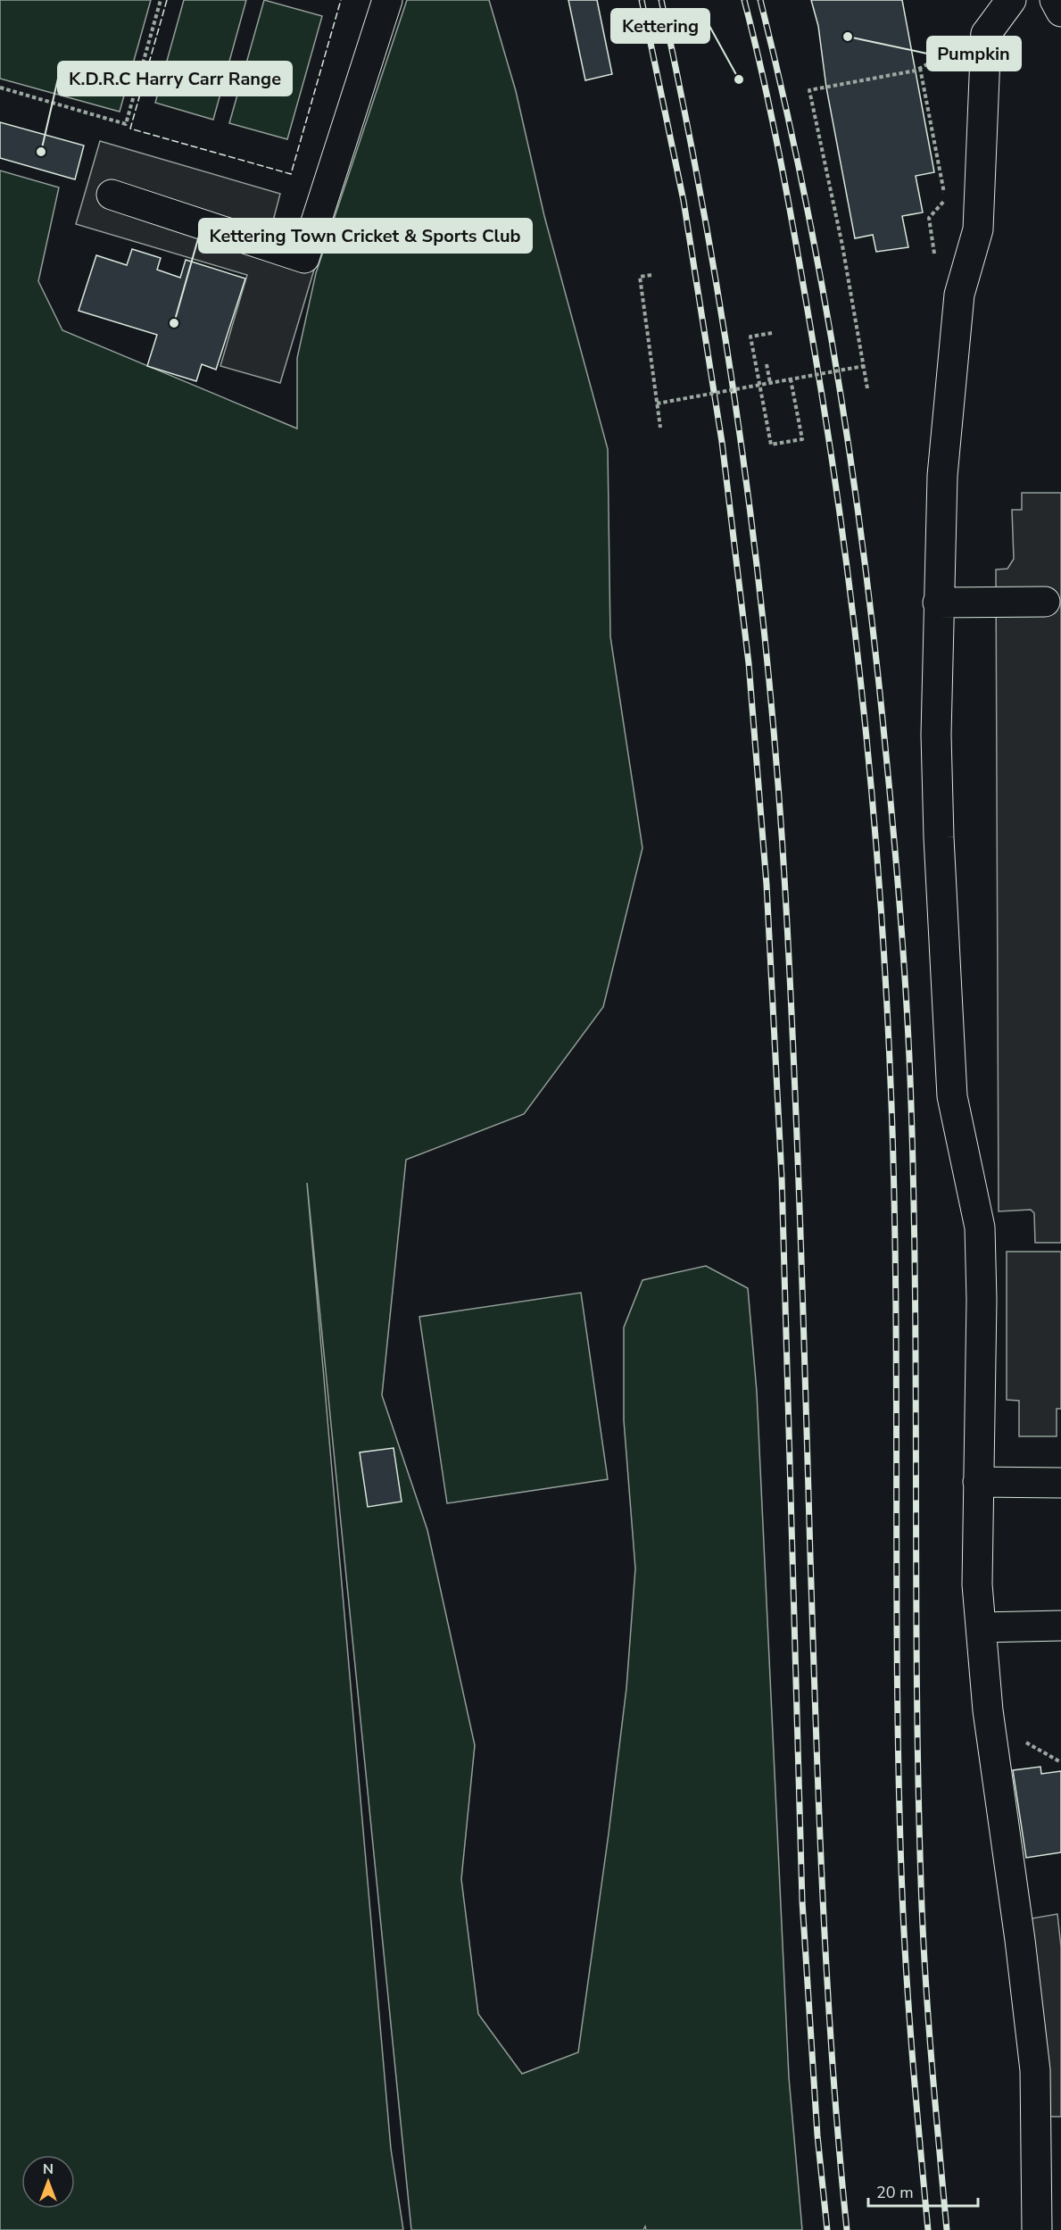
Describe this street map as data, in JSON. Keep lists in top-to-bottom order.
{
  "places": [
    "Pumpkin",
    "Kettering",
    "K.D.R.C Harry Carr Range",
    "Kettering Town Cricket & Sports Club"
  ],
  "scale_bar": "20 m",
  "north": "top"
}
